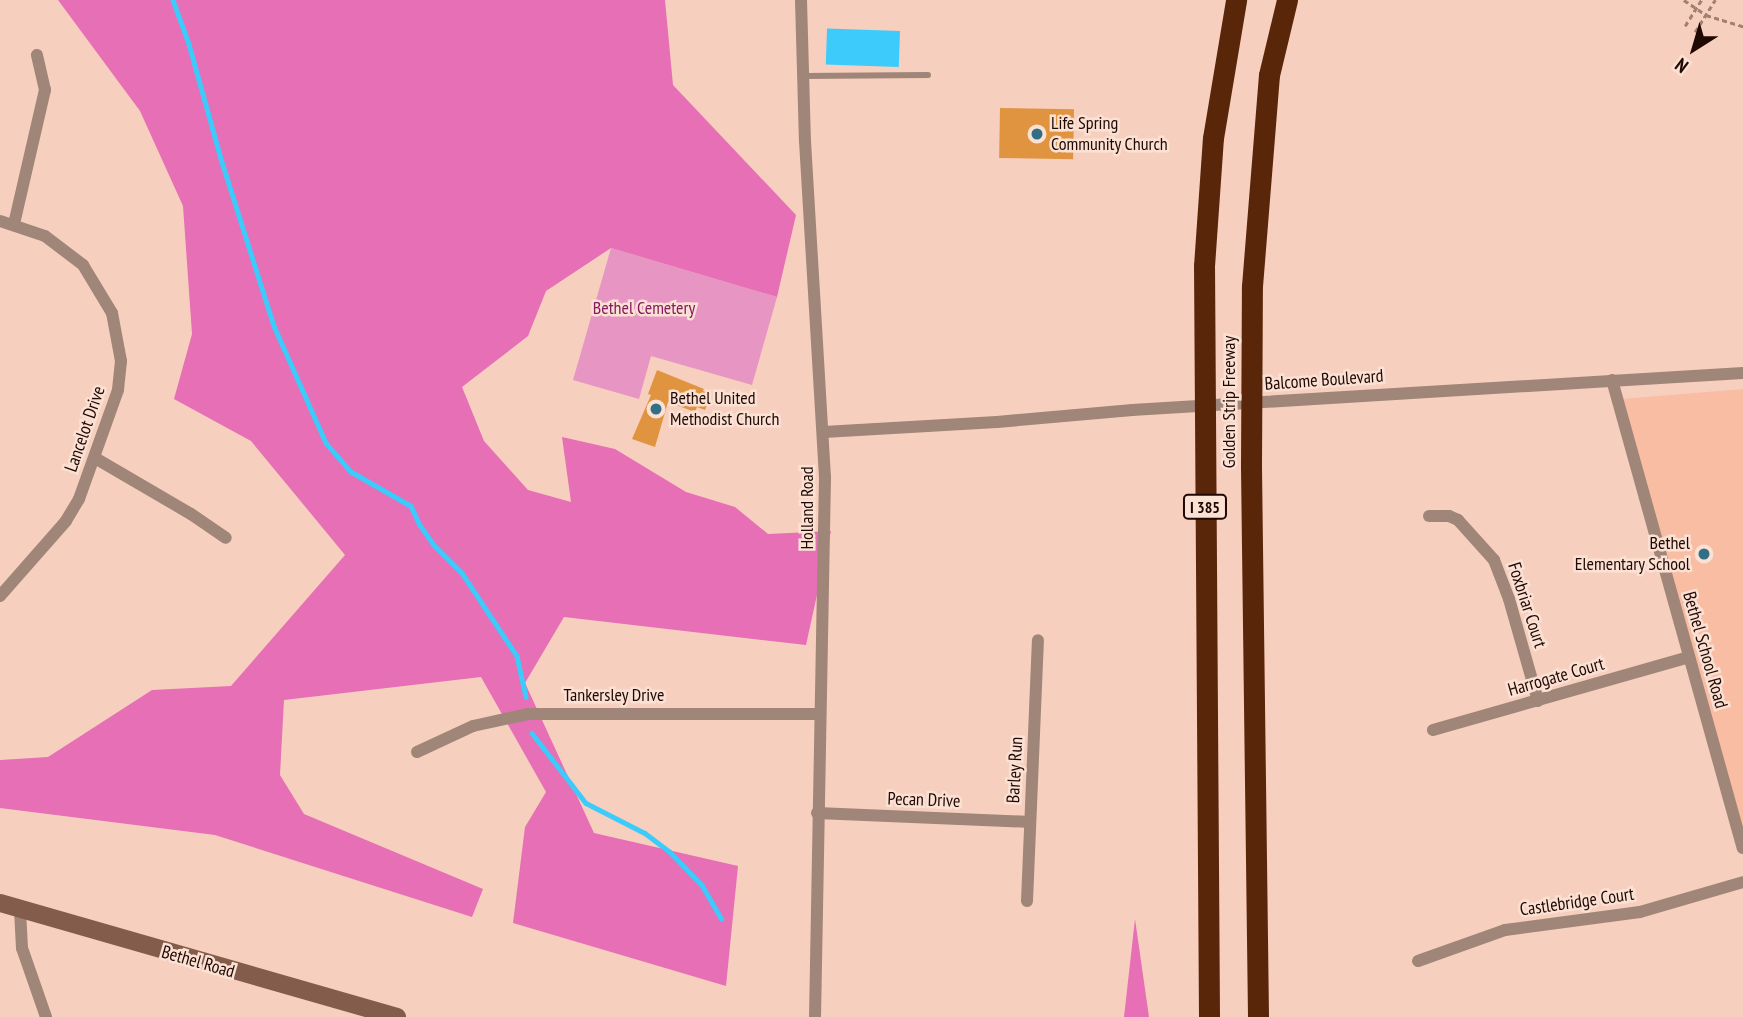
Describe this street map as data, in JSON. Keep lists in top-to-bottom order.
{
  "streets": {
    "highway": ["Golden Strip Freeway", "I 385"],
    "street": [
      "Balcome Boulevard",
      "Lancelot Drive",
      "Holland Road",
      "Foxbriar Court",
      "Bethel School Road",
      "Harrogate Court",
      "Tankersley Drive",
      "Barley Run",
      "Pecan Drive",
      "Castlebridge Court",
      "Bethel Road"
    ]
  },
  "crossings": [
    ["Balcome Boulevard", "Holland Road"],
    ["Balcome Boulevard", "Bethel School Road"],
    ["Holland Road", "Tankersley Drive"],
    ["Holland Road", "Pecan Drive"],
    ["Foxbriar Court", "Harrogate Court"],
    ["Bethel School Road", "Harrogate Court"],
    ["Barley Run", "Pecan Drive"]
  ],
  "parks": ["Bethel Cemetery"],
  "places": ["Life Spring Community Church", "Bethel United Methodist Church", "Bethel Elementary School"],
  "north": "bottom left"
}
